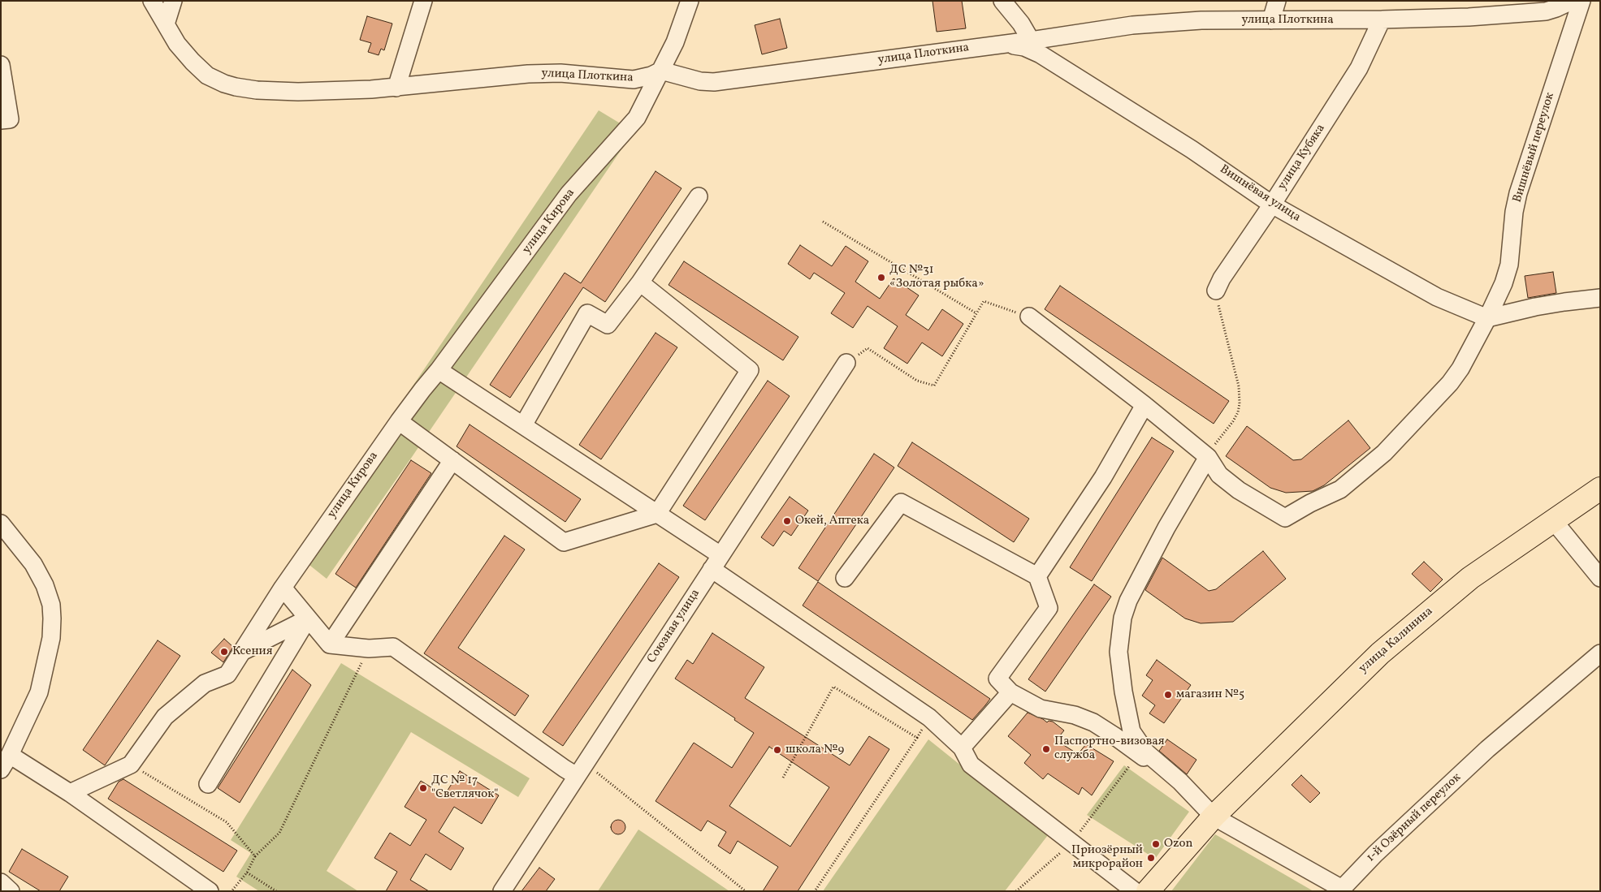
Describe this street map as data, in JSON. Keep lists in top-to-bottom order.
{
  "streets": {
    "main road": ["улица Калинина"],
    "street": [
      "улица Плоткина",
      "Вишнёвый переулок",
      "улица Кубяка",
      "Вишнёвая улица",
      "улица Кирова",
      "Союзная улица",
      "1-й Озёрный переулок"
    ]
  },
  "crossings": [
    ["улица Плоткина", "Вишнёвый переулок"],
    ["улица Плоткина", "улица Кубяка"],
    ["улица Плоткина", "Вишнёвая улица"],
    ["улица Плоткина", "улица Кирова"],
    ["Вишнёвый переулок", "Вишнёвая улица"],
    ["улица Кубяка", "Вишнёвая улица"],
    ["улица Калинина", "1-й Озёрный переулок"]
  ],
  "places": [
    "ДС №31 «Золотая рыбка»",
    "Окей, Аптека",
    "Ксения",
    "магазин №5",
    "Паспортно-визовая служба",
    "школа №9",
    "ДС № 17 \"Светлячок\"",
    "Ozon",
    "Приозёрный микрорайон"
  ]
}
